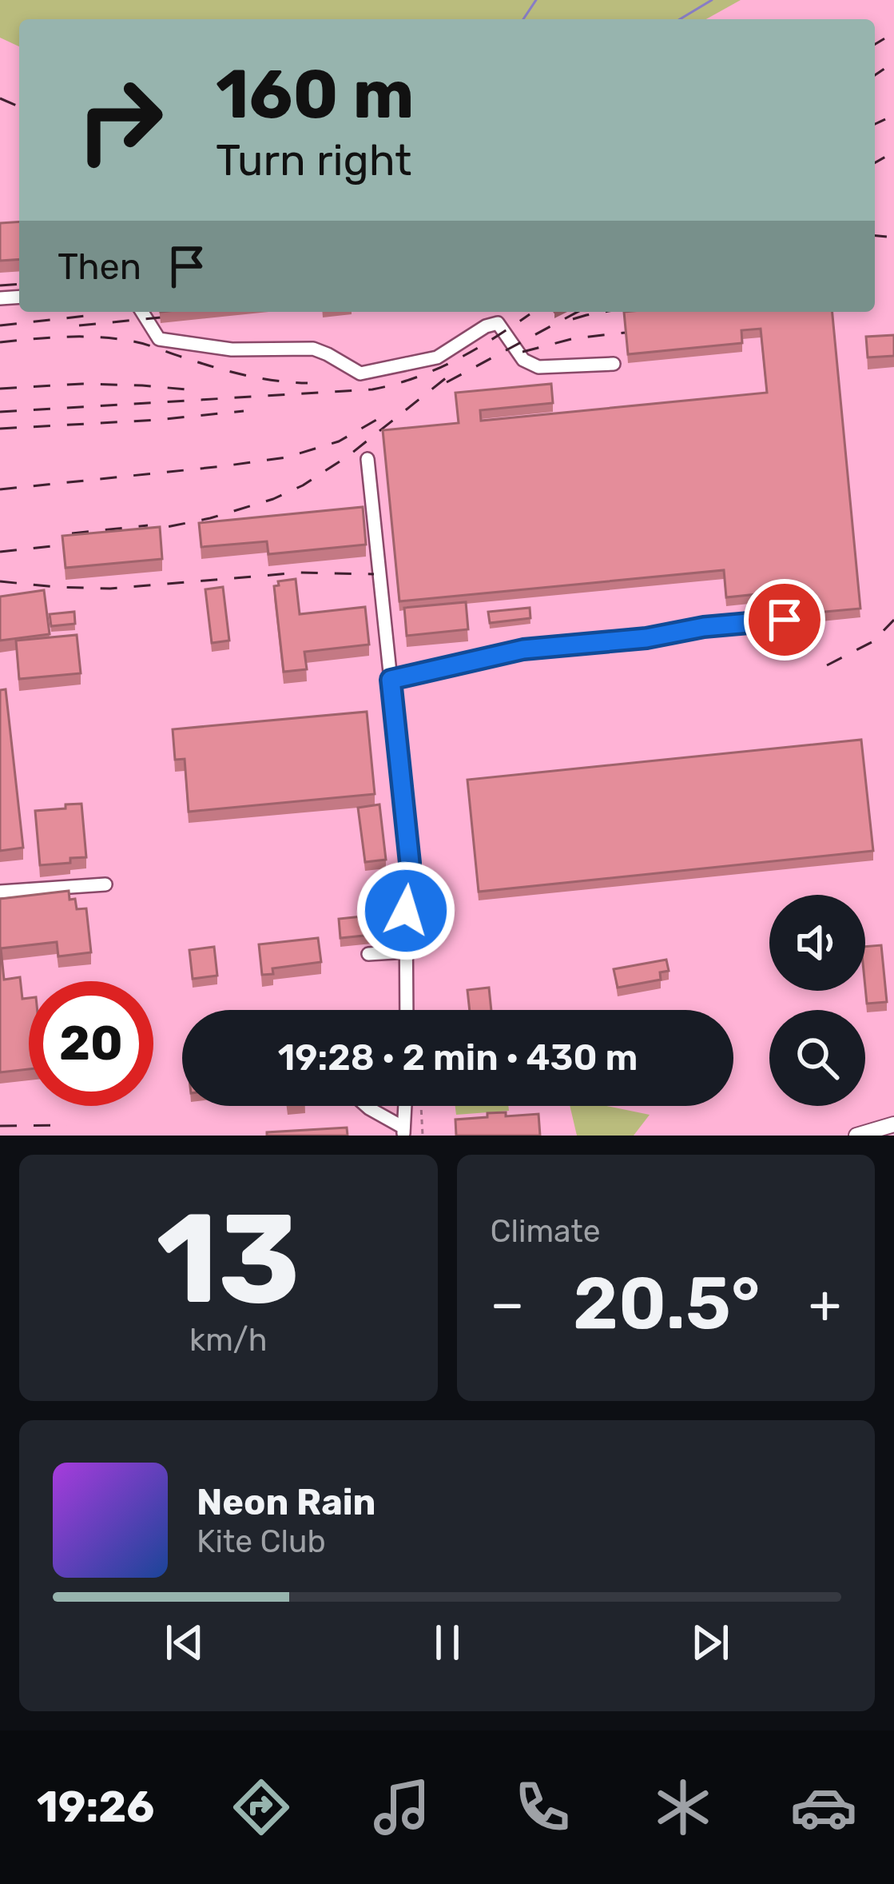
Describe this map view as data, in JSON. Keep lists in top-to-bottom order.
{
  "page": {
    "turn": ["160 m", "Turn right"],
    "then": "Then",
    "limit": "20",
    "trip": "19:28 · 2 min · 430 m",
    "tile": [
      ["13", "km/h"],
      "Climate"
    ],
    "heat": ["−", "20.5°", "+"],
    "song": ["Neon Rain", "Kite Club"],
    "tabs": "19:26"
  }
}
